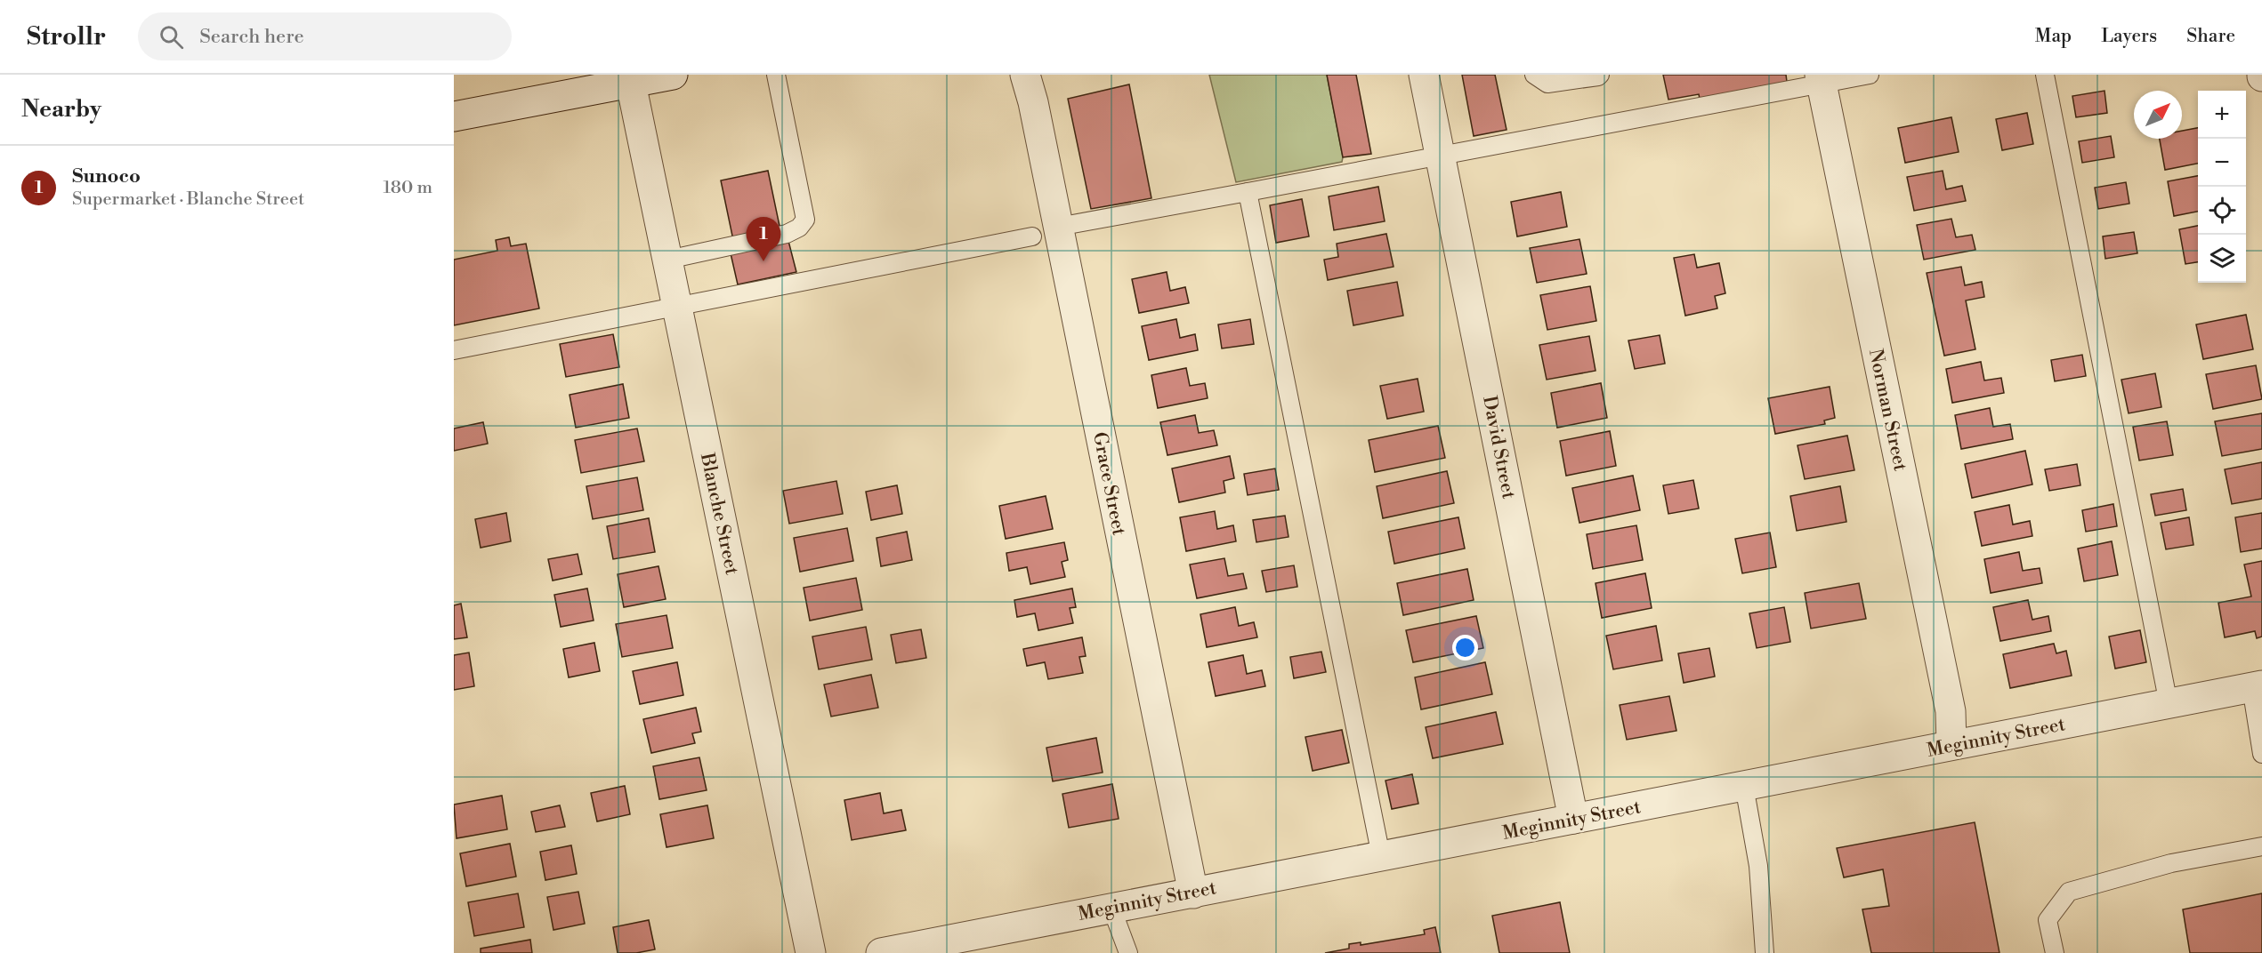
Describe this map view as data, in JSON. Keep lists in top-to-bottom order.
{
  "streets": {
    "street": [
      "Norman Street",
      "David Street",
      "Grace Street",
      "Blanche Street",
      "Meginnity Street"
    ]
  },
  "crossings": [
    ["Norman Street", "Meginnity Street"],
    ["David Street", "Meginnity Street"],
    ["Grace Street", "Meginnity Street"]
  ],
  "north": "top right",
  "page": {
    "header": "Strollr",
    "search": "Search here",
    "nav": ["Map", "Layers", "Share"],
    "heading": "Nearby",
    "map_buttons": ["+", "−"],
    "list": [
      {
        "mark": "1",
        "name": "Sunoco",
        "note": "Supermarket · Blanche Street",
        "value": "180 m"
      }
    ],
    "pins": "1"
  }
}
